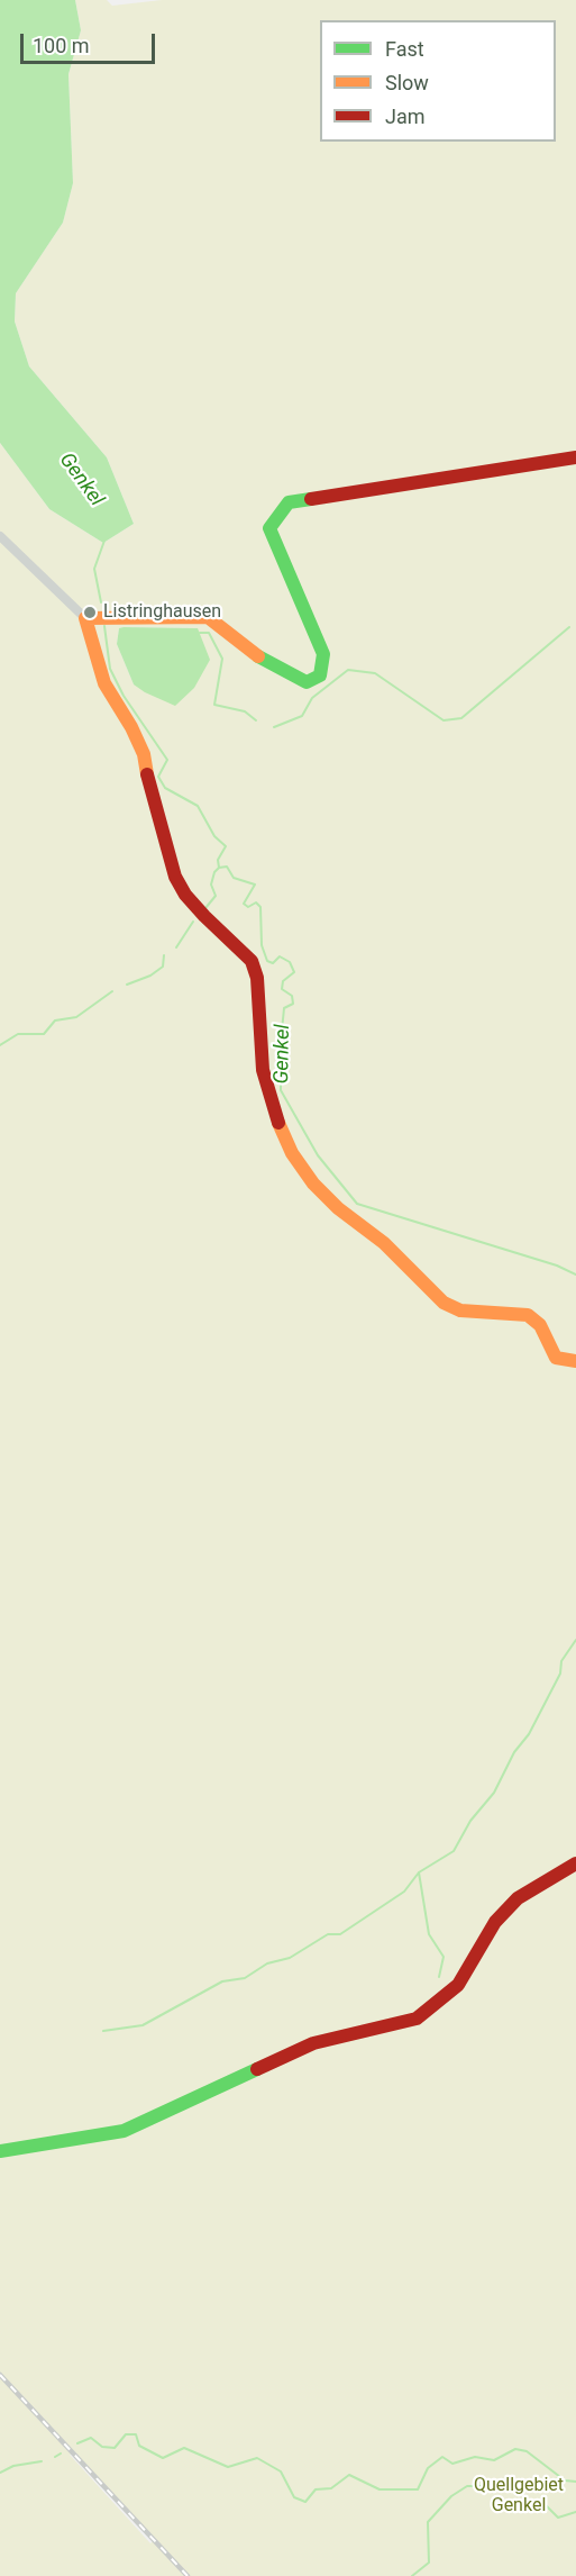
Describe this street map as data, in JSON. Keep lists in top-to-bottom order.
{
  "water": ["Genkel"],
  "parks": ["Quellgebiet Genkel"],
  "places": ["Listringhausen"],
  "legend": ["Fast", "Slow", "Jam"],
  "scale_bar": "100 m"
}
